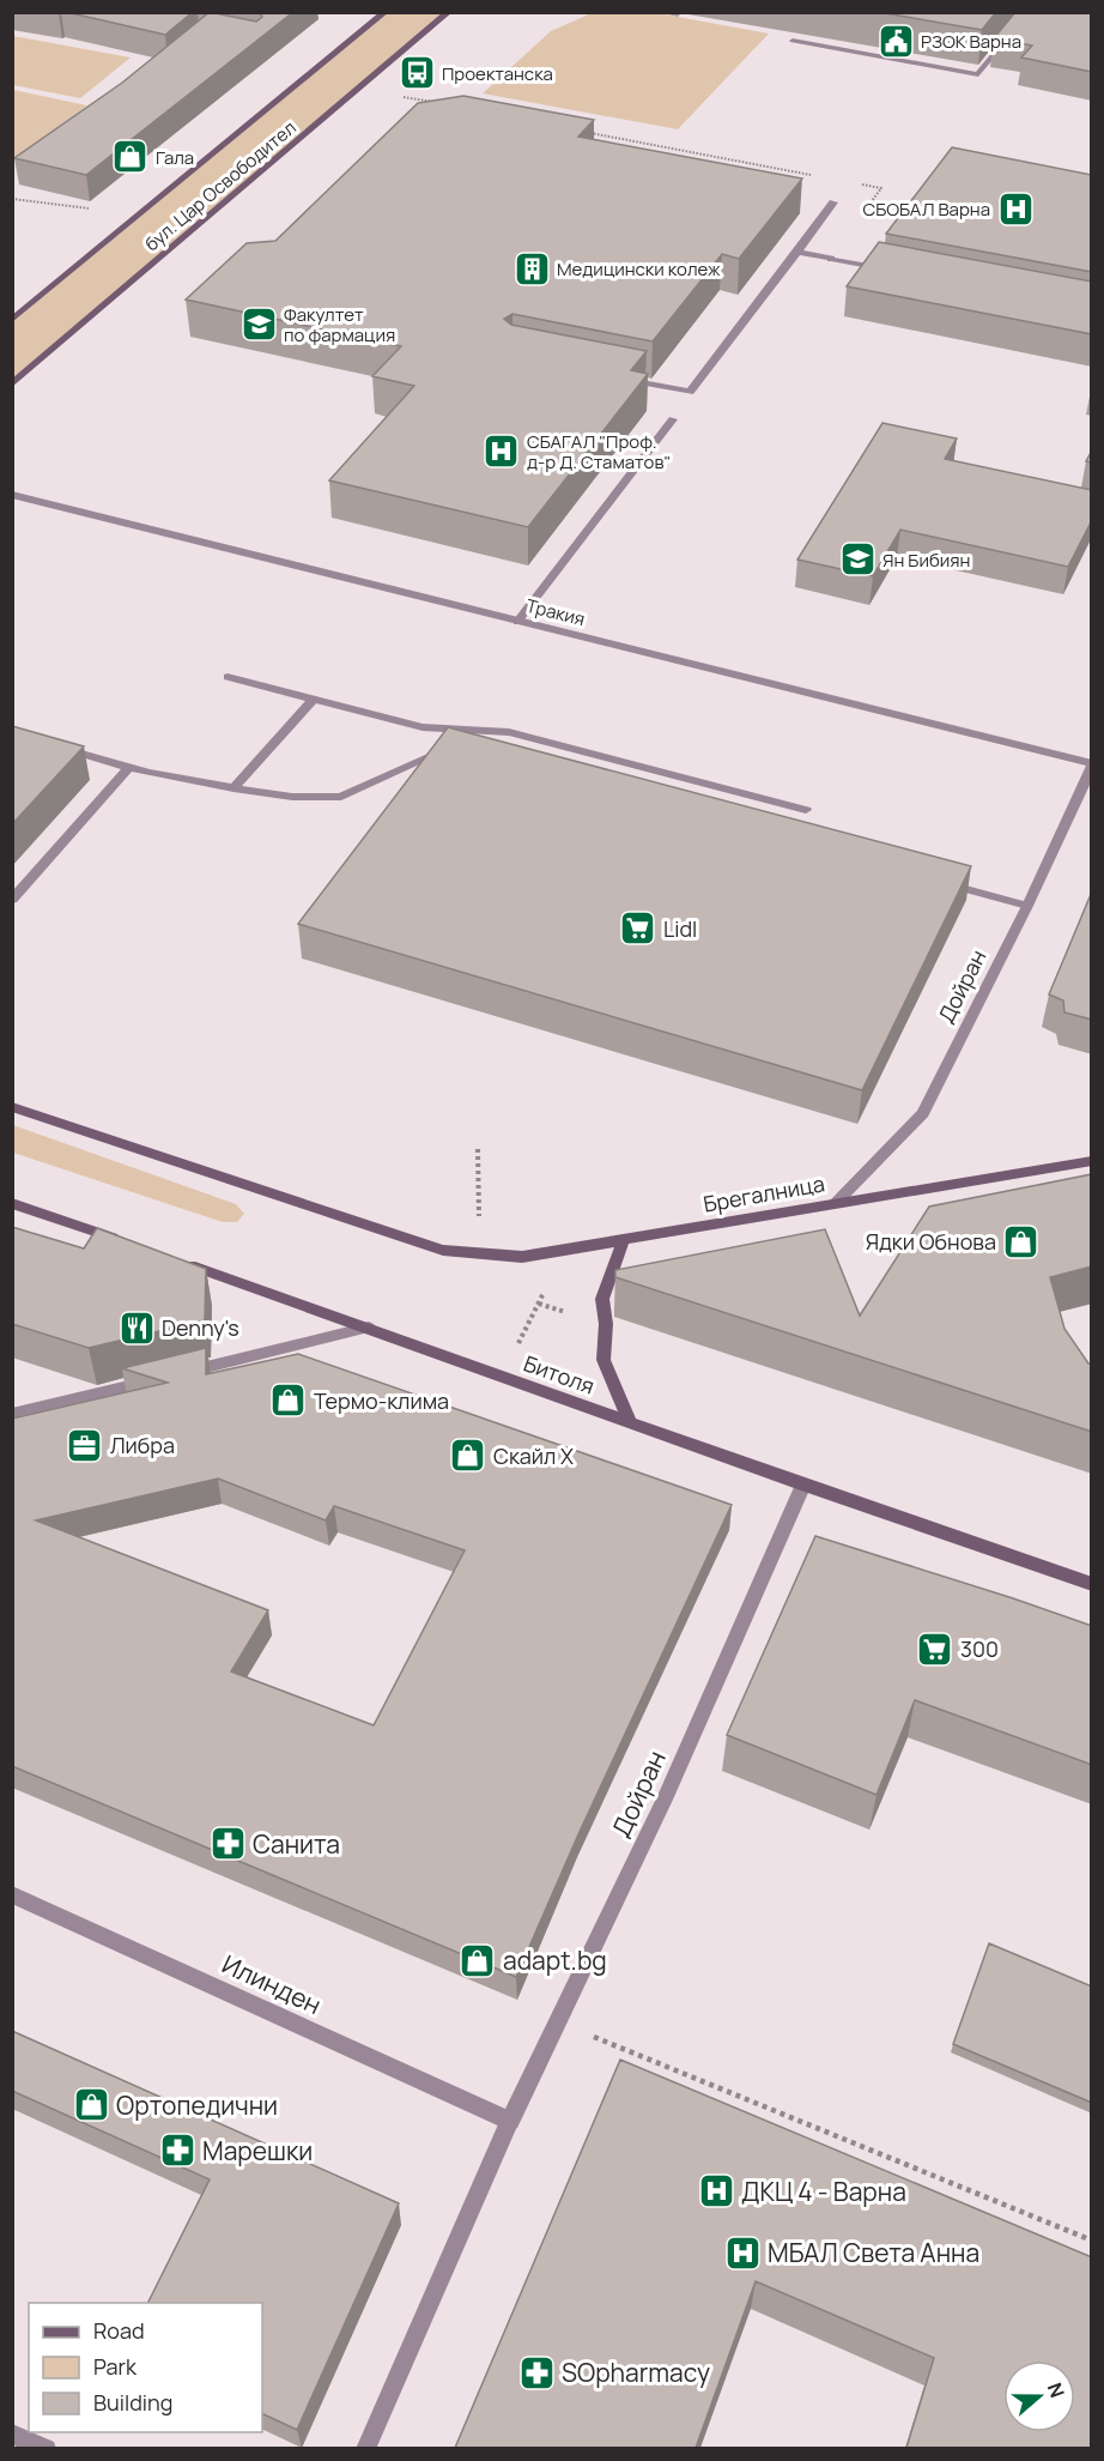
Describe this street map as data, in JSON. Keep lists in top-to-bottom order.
{
  "streets": {
    "main road": ["бул. Цар Освободител", "Брегалница", "Битоля"],
    "street": ["Тракия", "Дойран", "Илинден"]
  },
  "crossings": [
    ["Тракия", "Дойран"],
    ["Дойран", "Брегалница"],
    ["Дойран", "Битоля"],
    ["Дойран", "Илинден"]
  ],
  "places": {
    "public building": ["РЗОК Варна"],
    "bus stop": ["Проектанска"],
    "shop": [
      "Гала",
      "Ядки Обнова",
      "Термо-клима",
      "Скайл Х",
      "adapt.bg",
      "Ортопедични"
    ],
    "hospital": [
      "СБОБАЛ Варна",
      "СБАГАЛ \"Проф. д-р Д. Стаматов\"",
      "ДКЦ 4 - Варна",
      "МБАЛ Света Анна"
    ],
    "building": ["Медицински колеж"],
    "school or university": ["Факултет по фармация", "Ян Бибиян"],
    "supermarket": ["Lidl", "300"],
    "restaurant": ["Denny's"],
    "office": ["Либра"],
    "pharmacy": ["Санита", "Марешки", "SOpharmacy"]
  },
  "legend": ["Road", "Park", "Building"],
  "north": "right"
}
